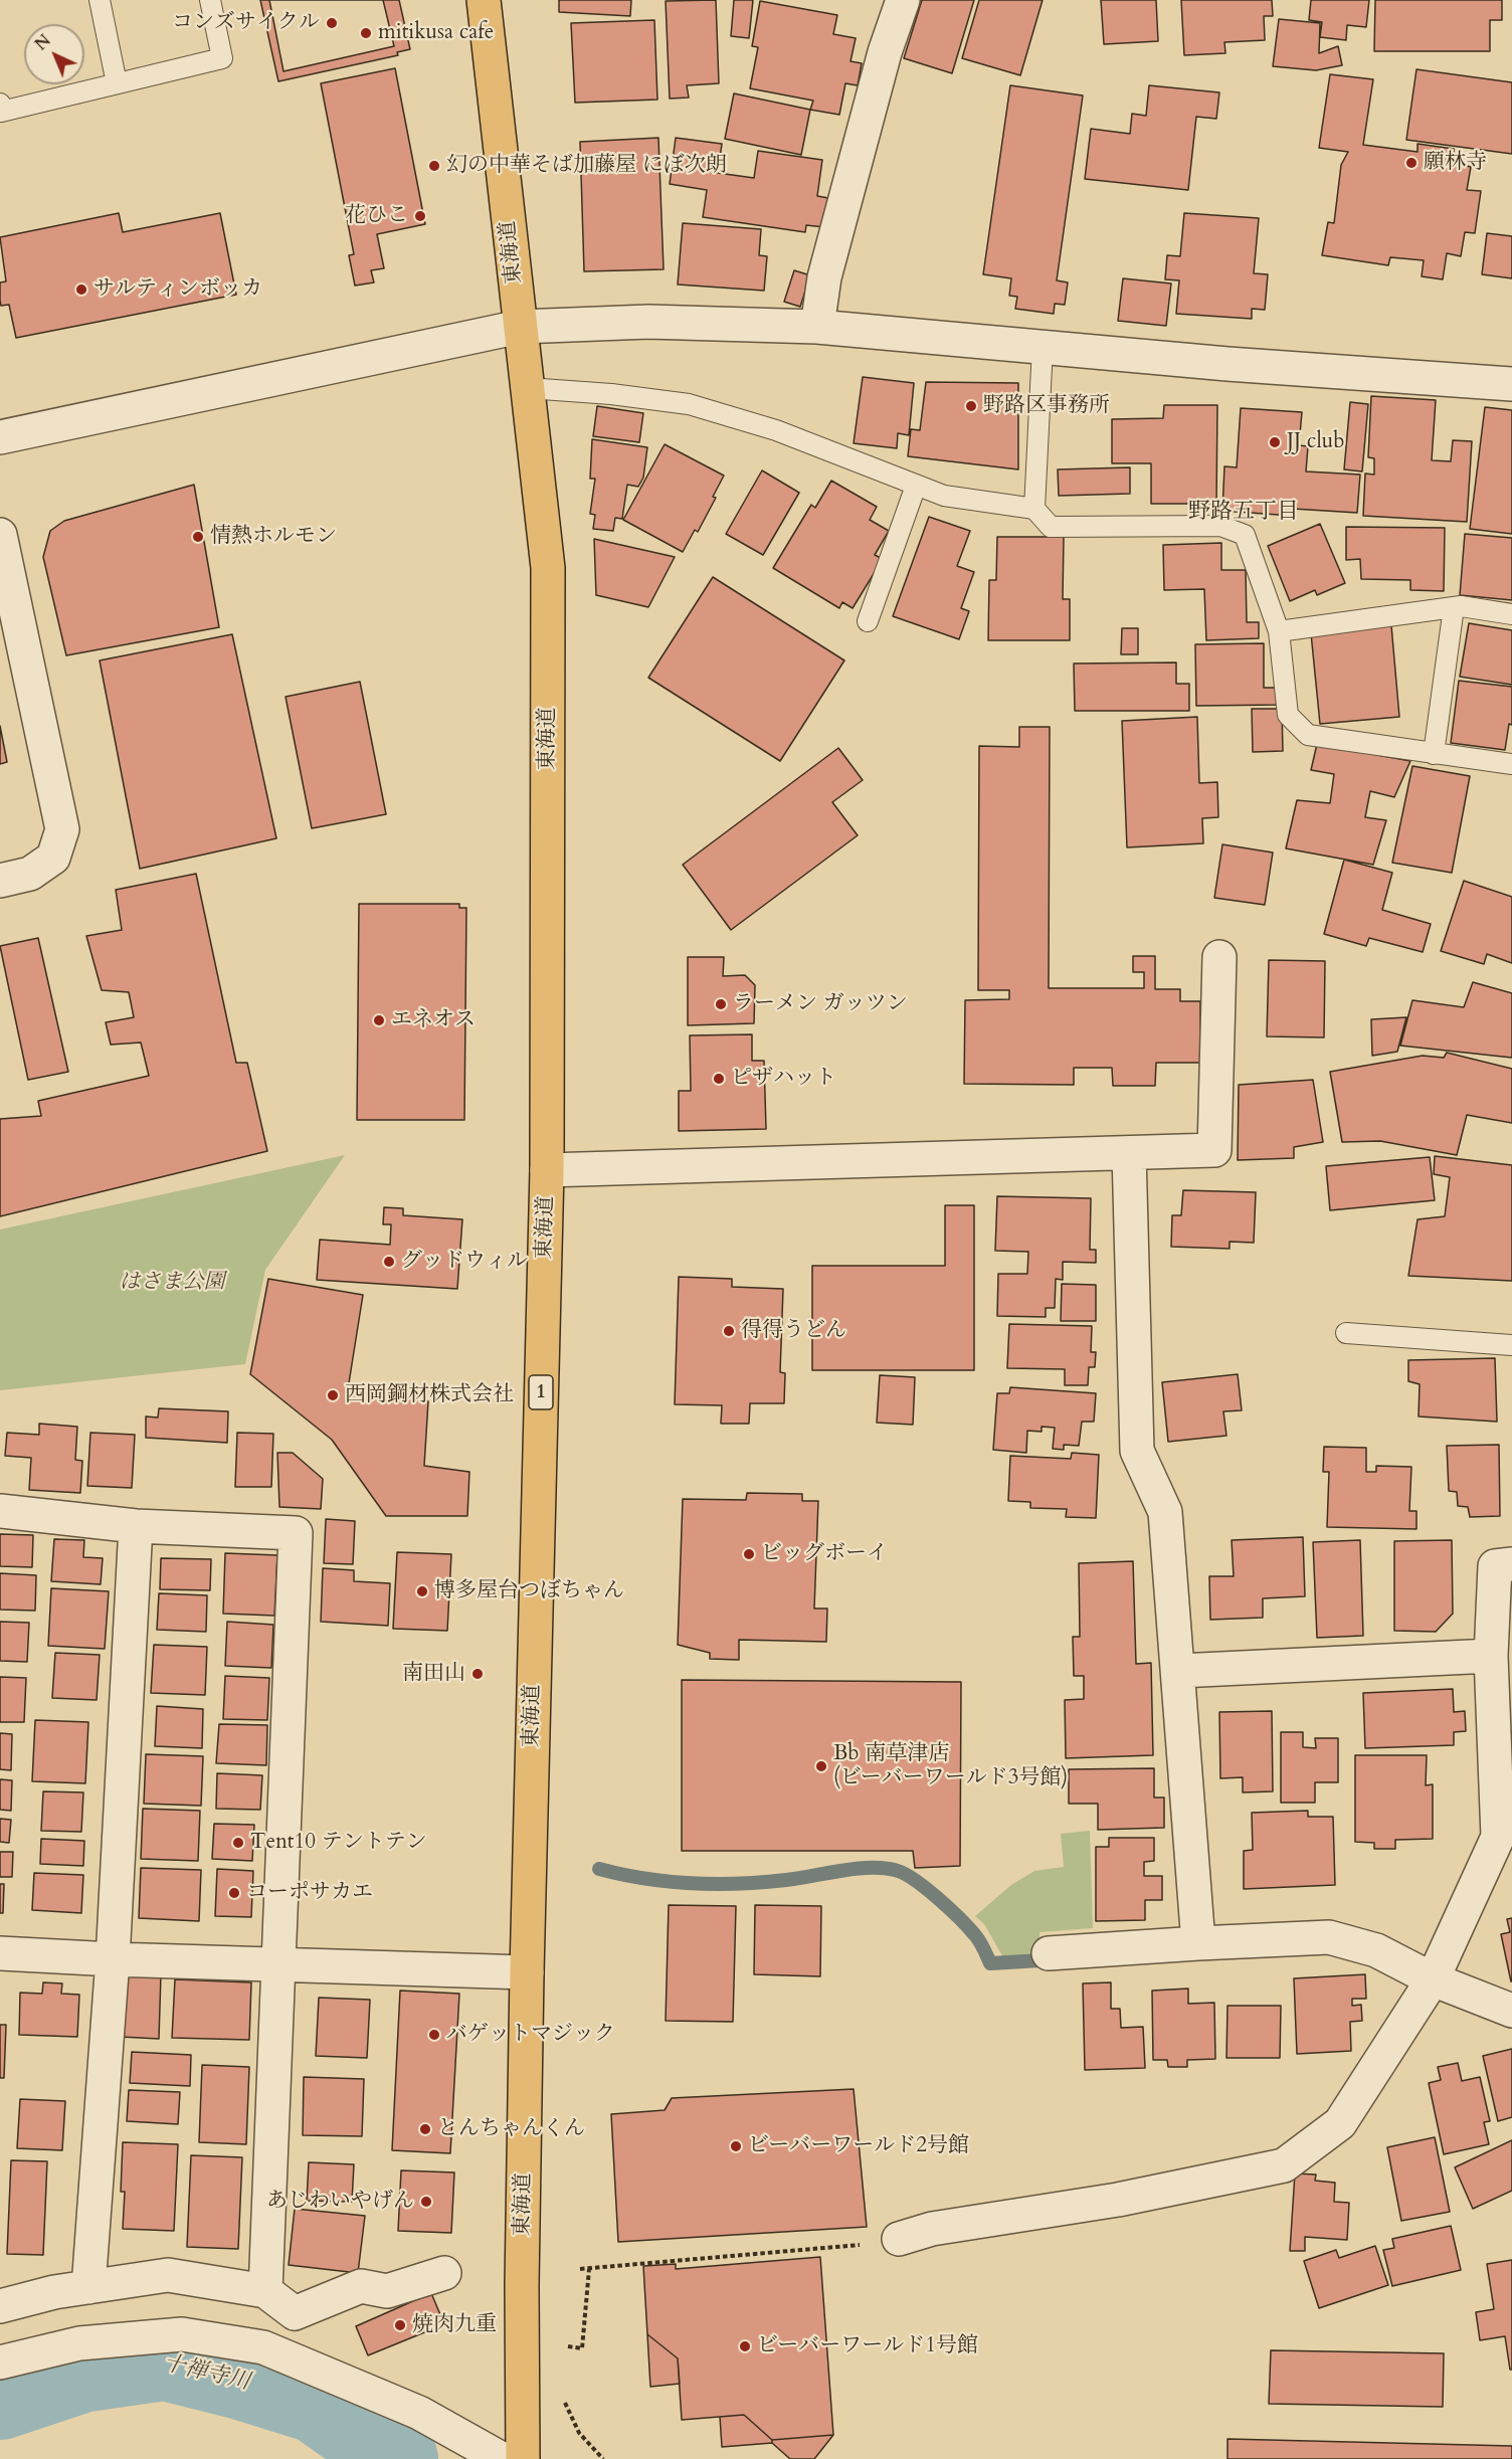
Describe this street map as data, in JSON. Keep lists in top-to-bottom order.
{
  "streets": {
    "highway": ["東海道", "1"]
  },
  "districts": ["野路五丁目"],
  "water": ["十禅寺川"],
  "parks": ["はさま公園"],
  "places": [
    "コンズサイクル",
    "mitikusa cafe",
    "願林寺",
    "幻の中華そば加藤屋 にぼ次朗",
    "花ひこ",
    "サルティンボッカ",
    "野路区事務所",
    "JJ club",
    "情熱ホルモン",
    "ラーメン ガッツン",
    "エネオス",
    "ピザハット",
    "グッドウィル",
    "得得うどん",
    "西岡鋼材株式会社",
    "ビッグボーイ",
    "博多屋台つぼちゃん",
    "南田山",
    "Bb 南草津店 (ビーバーワールド3号館)",
    "Tent10 テントテン",
    "コーポサカエ",
    "バゲットマジック",
    "とんちゃんくん",
    "ビーバーワールド2号館",
    "あじわいやげん",
    "焼肉九重",
    "ビーバーワールド1号館"
  ],
  "north": "top left"
}
